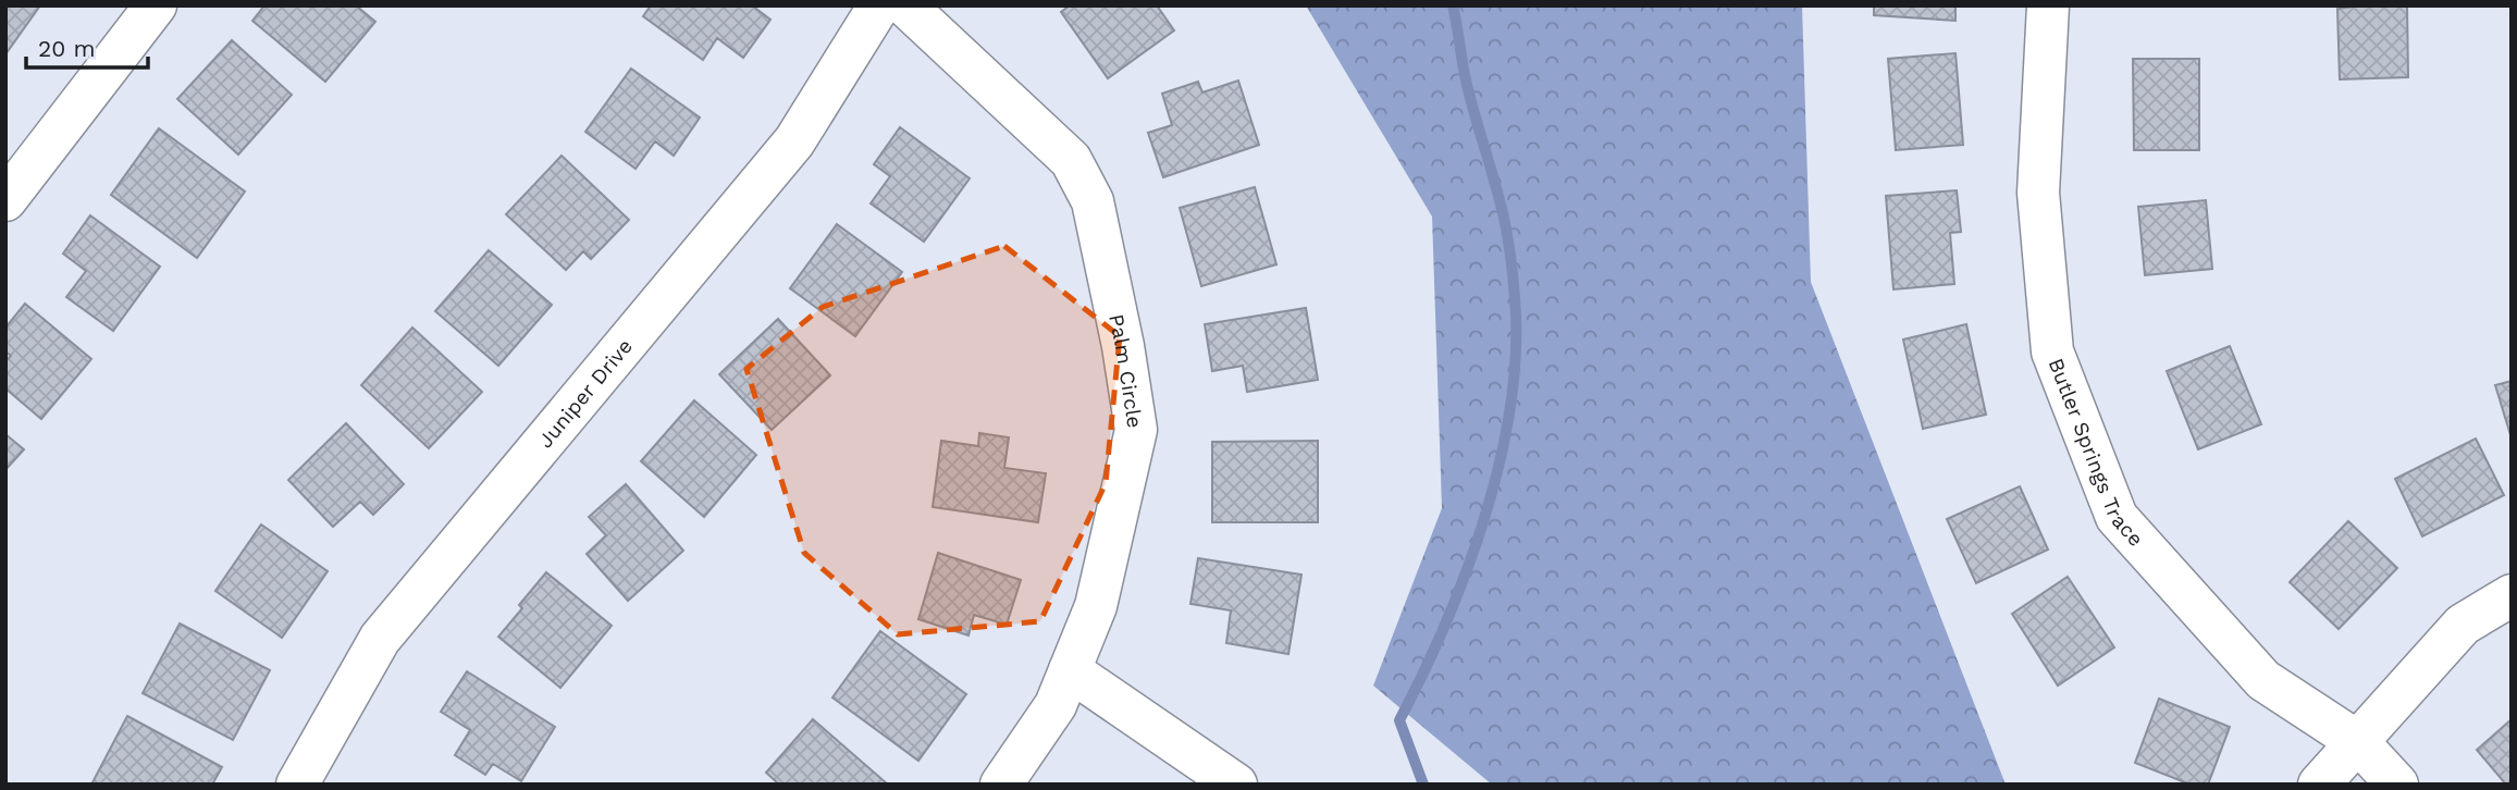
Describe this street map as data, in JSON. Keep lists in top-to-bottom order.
{
  "streets": {
    "street": ["Palm Circle", "Juniper Drive", "Butler Springs Trace"]
  },
  "scale_bar": "20 m"
}
